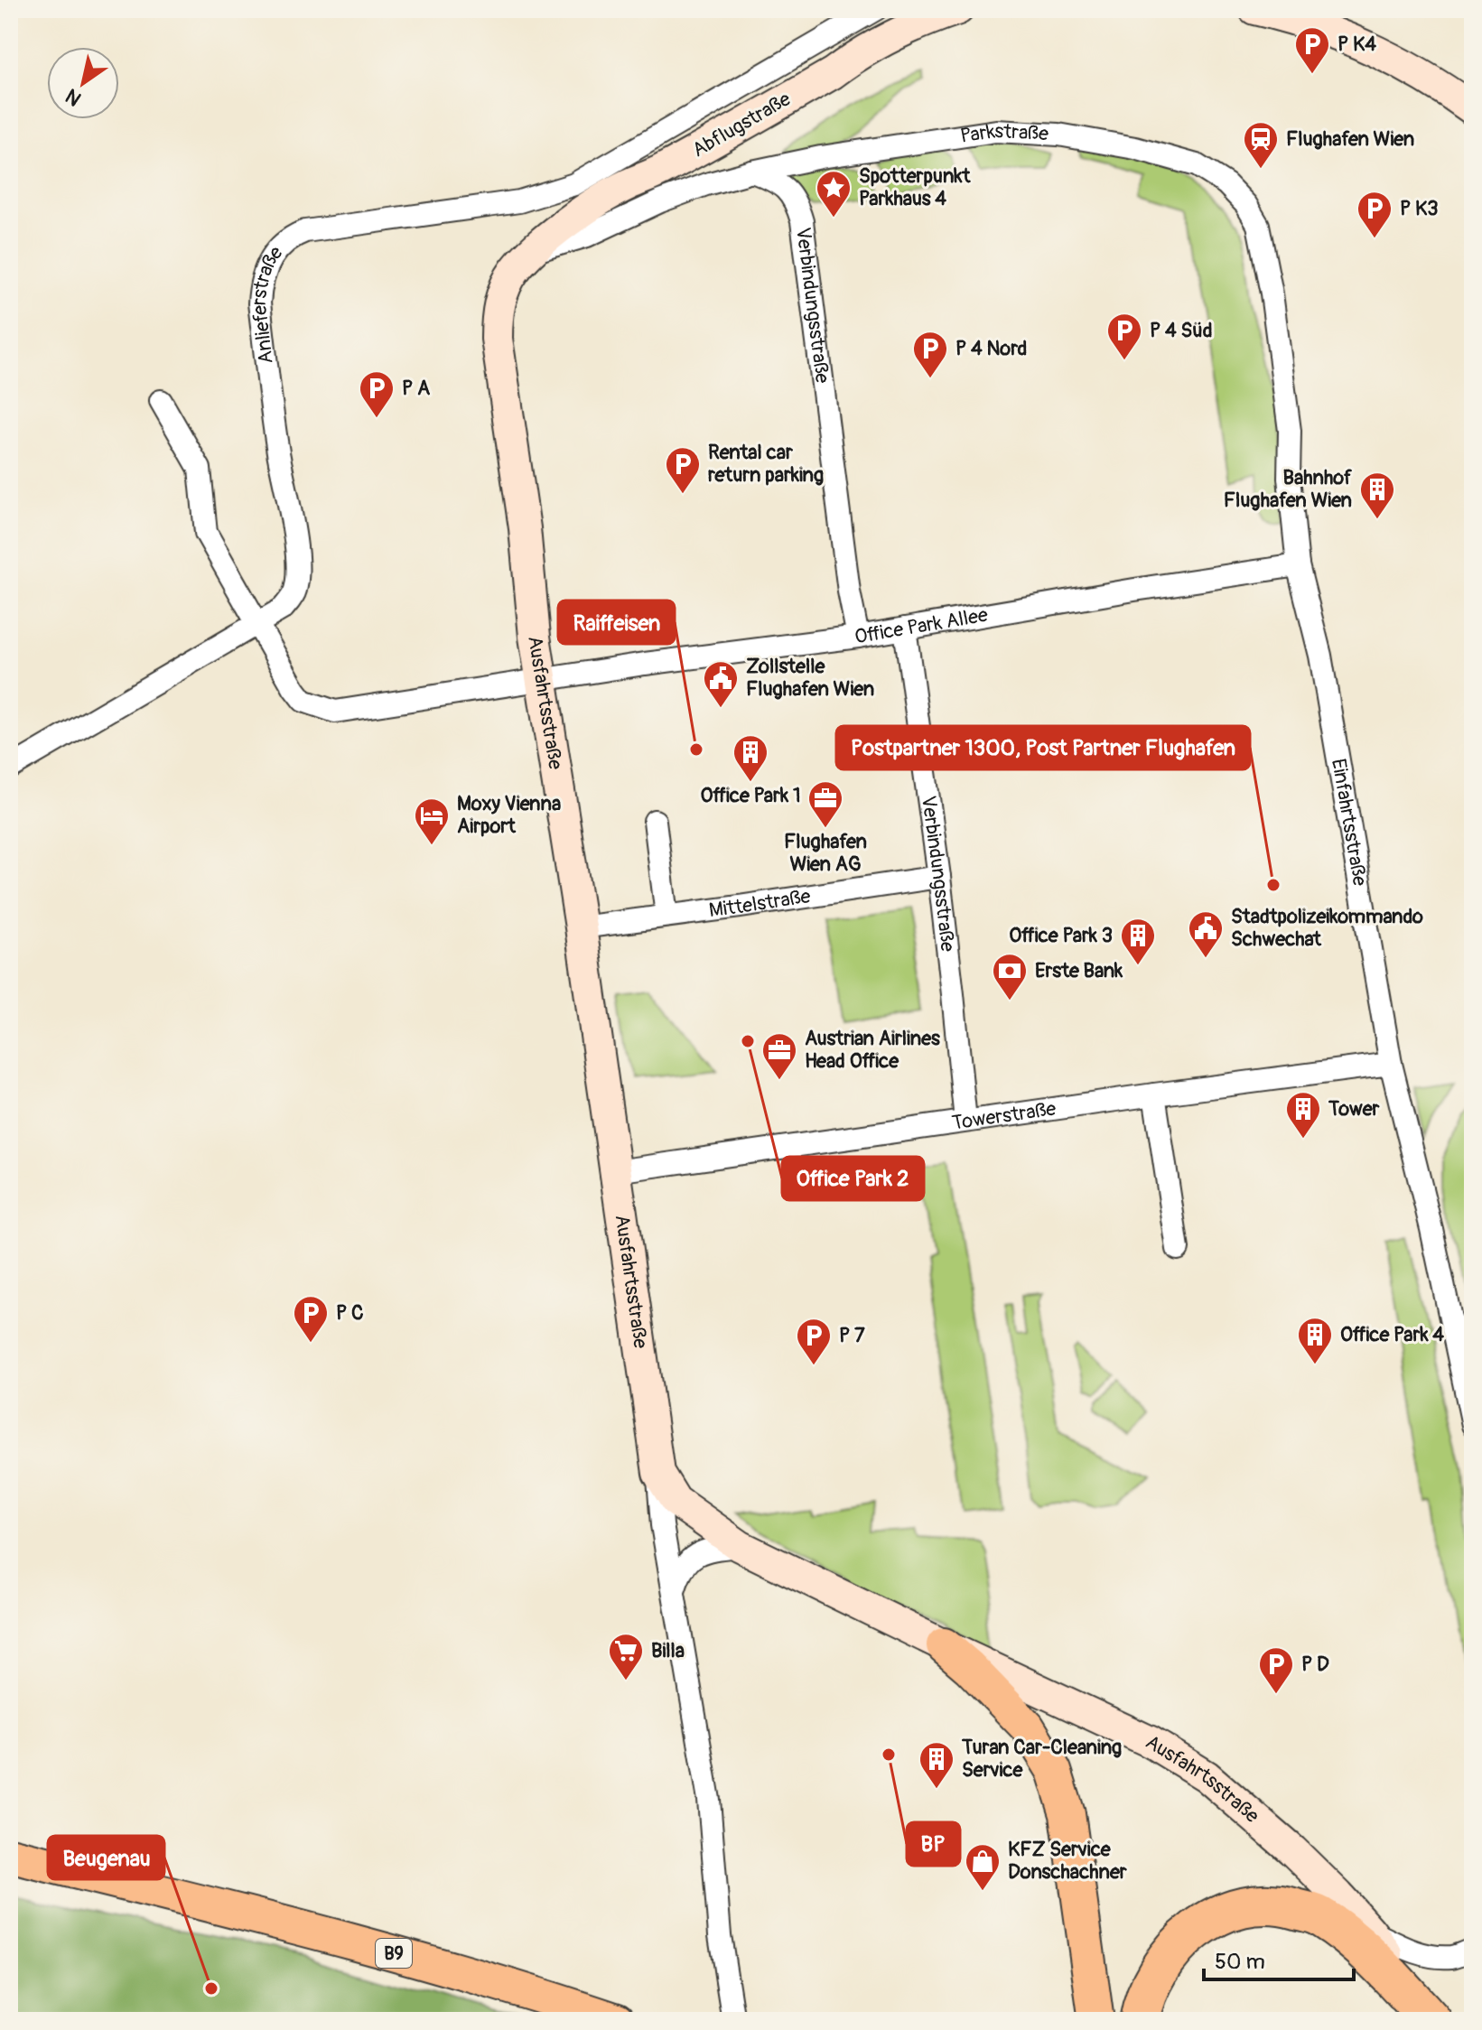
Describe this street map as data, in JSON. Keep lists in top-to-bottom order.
{
  "streets": {
    "main road": ["B9"],
    "street": [
      "Abflugstraße",
      "Parkstraße",
      "Verbindungsstraße",
      "Anlieferstraße",
      "Office Park Allee",
      "Ausfahrtsstraße",
      "Einfahrtsstraße",
      "Mittelstraße",
      "Towerstraße"
    ]
  },
  "crossings": [
    ["Abflugstraße", "Parkstraße"],
    ["Abflugstraße", "Ausfahrtsstraße"],
    ["Parkstraße", "Verbindungsstraße"],
    ["Parkstraße", "Ausfahrtsstraße"],
    ["Parkstraße", "Einfahrtsstraße"],
    ["Verbindungsstraße", "Office Park Allee"],
    ["Verbindungsstraße", "Mittelstraße"],
    ["Verbindungsstraße", "Towerstraße"],
    ["Anlieferstraße", "Office Park Allee"],
    ["Office Park Allee", "Ausfahrtsstraße"],
    ["Office Park Allee", "Einfahrtsstraße"],
    ["Ausfahrtsstraße", "Mittelstraße"],
    ["Ausfahrtsstraße", "Towerstraße"],
    ["Einfahrtsstraße", "Towerstraße"]
  ],
  "places": {
    "parking": [
      "P K4",
      "P K3",
      "P 4 Süd",
      "P 4 Nord",
      "P A",
      "Rental car return parking",
      "P C",
      "P 7",
      "P D"
    ],
    "station": ["Flughafen Wien"],
    "place": ["Spotterpunkt Parkhaus 4"],
    "building": [
      "Bahnhof Flughafen Wien",
      "Office Park 1",
      "Office Park 3",
      "Tower",
      "Office Park 4",
      "Turan Car-Cleaning Service"
    ],
    "public building": ["Zollstelle Flughafen Wien", "Stadtpolizeikommando Schwechat"],
    "other": [
      "Raiffeisen",
      "Postpartner 1300, Post Partner Flughafen",
      "Office Park 2",
      "BP",
      "Beugenau"
    ],
    "office": ["Flughafen Wien AG", "Austrian Airlines Head Office"],
    "hotel": ["Moxy Vienna Airport"],
    "bank": ["Erste Bank"],
    "supermarket": ["Billa"],
    "shop": ["KFZ Service Donschachner"]
  },
  "scale_bar": "50 m",
  "north": "bottom left"
}
